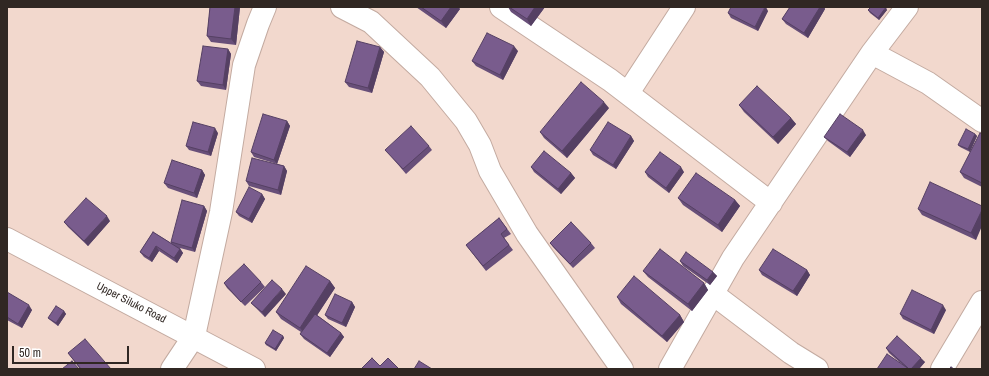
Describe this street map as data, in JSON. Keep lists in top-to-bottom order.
{
  "streets": {
    "street": ["Upper Siluko Road"]
  },
  "scale_bar": "50 m"
}
